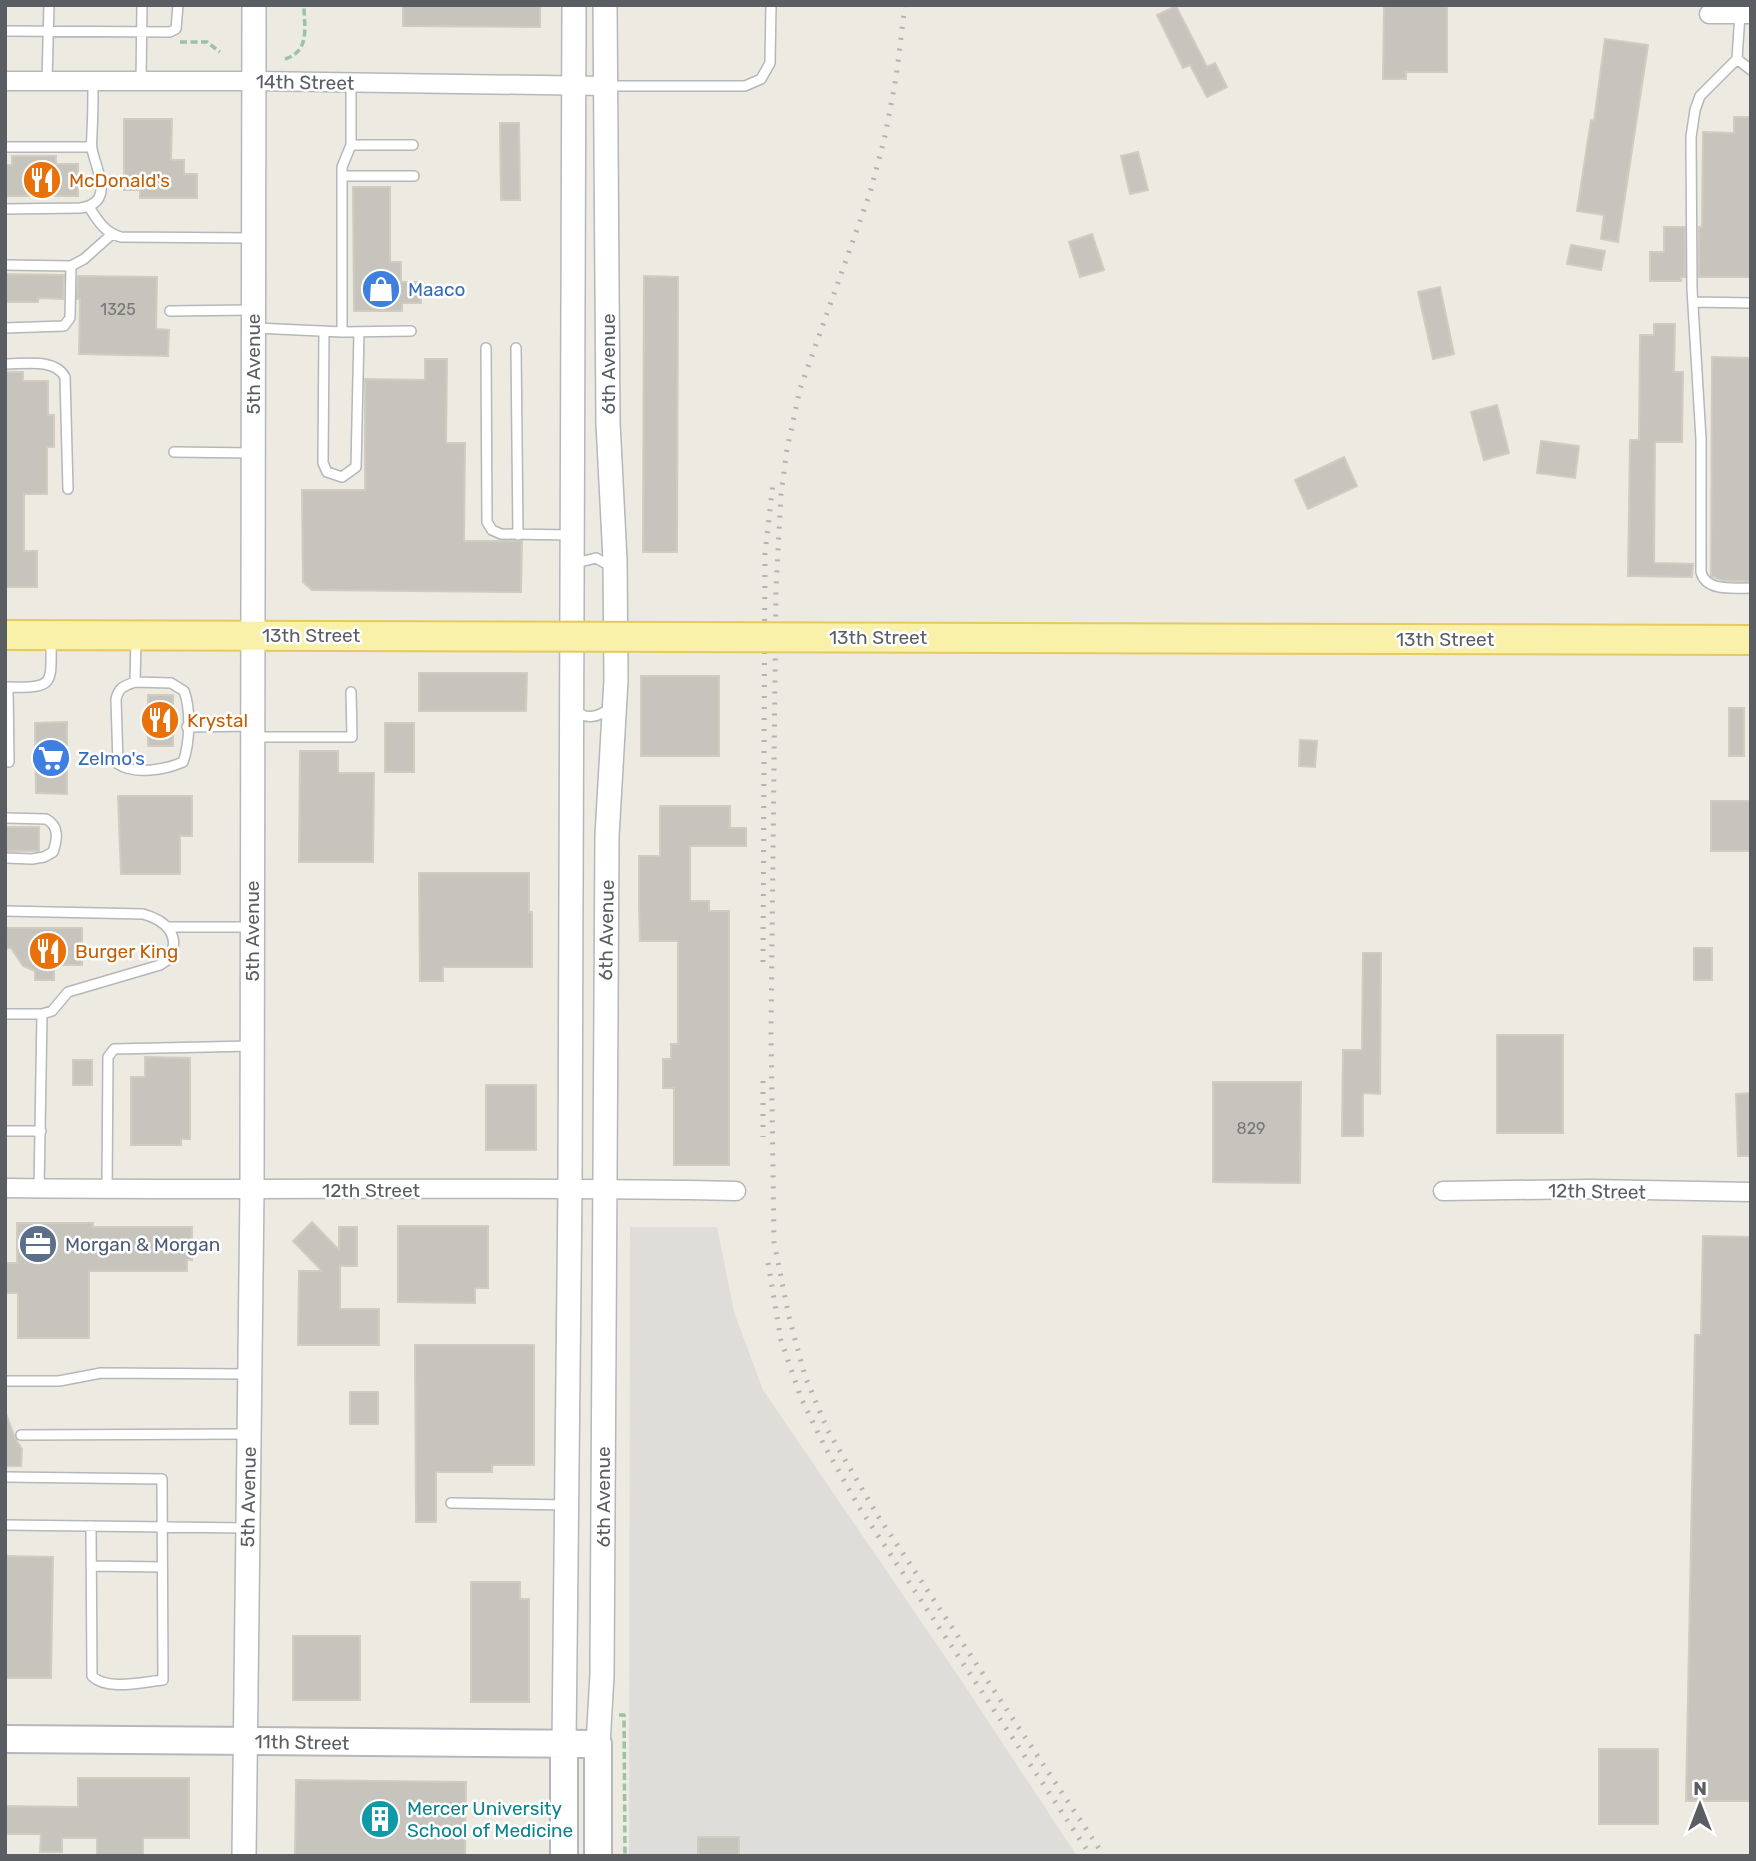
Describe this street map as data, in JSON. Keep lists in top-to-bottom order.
{
  "streets": {
    "main road": ["6th Avenue", "13th Street", "11th Street"],
    "street": ["14th Street", "5th Avenue", "12th Street"]
  },
  "crossings": [
    ["14th Street", "5th Avenue"],
    ["14th Street", "6th Avenue"],
    ["5th Avenue", "13th Street"],
    ["5th Avenue", "12th Street"],
    ["5th Avenue", "11th Street"],
    ["6th Avenue", "12th Street"],
    ["6th Avenue", "11th Street"]
  ],
  "places": {
    "restaurant": ["McDonald's", "Krystal", "Burger King"],
    "shop": ["Maaco"],
    "supermarket": ["Zelmo's"],
    "office": ["Morgan & Morgan"],
    "building": ["Mercer University School of Medicine"]
  },
  "house_numbers": ["1325", "829"],
  "north": "top"
}
